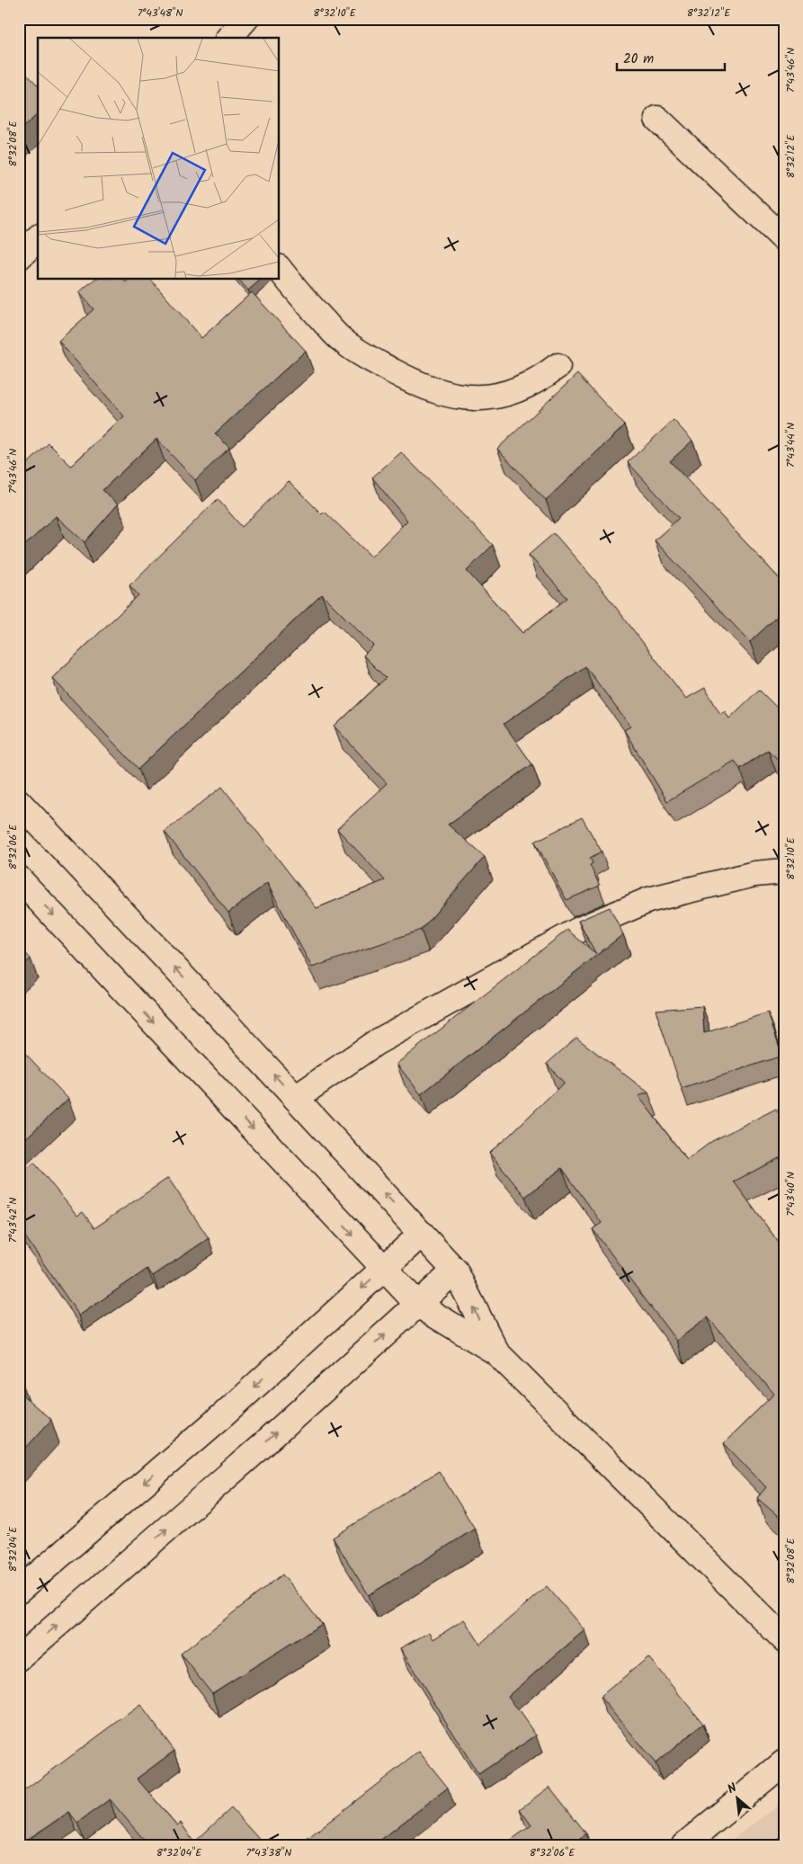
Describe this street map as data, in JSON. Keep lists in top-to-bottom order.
{
  "scale_bar": "20 m",
  "north": "top left",
  "coordinates": [
    "7°43'48\"N",
    "8°32'10\"E",
    "8°32'12\"E",
    "7°43'46\"N",
    "8°32'08\"E",
    "7°43'44\"N",
    "8°32'06\"E",
    "7°43'40\"N",
    "7°43'42\"N",
    "8°32'04\"E",
    "7°43'38\"N"
  ]
}
